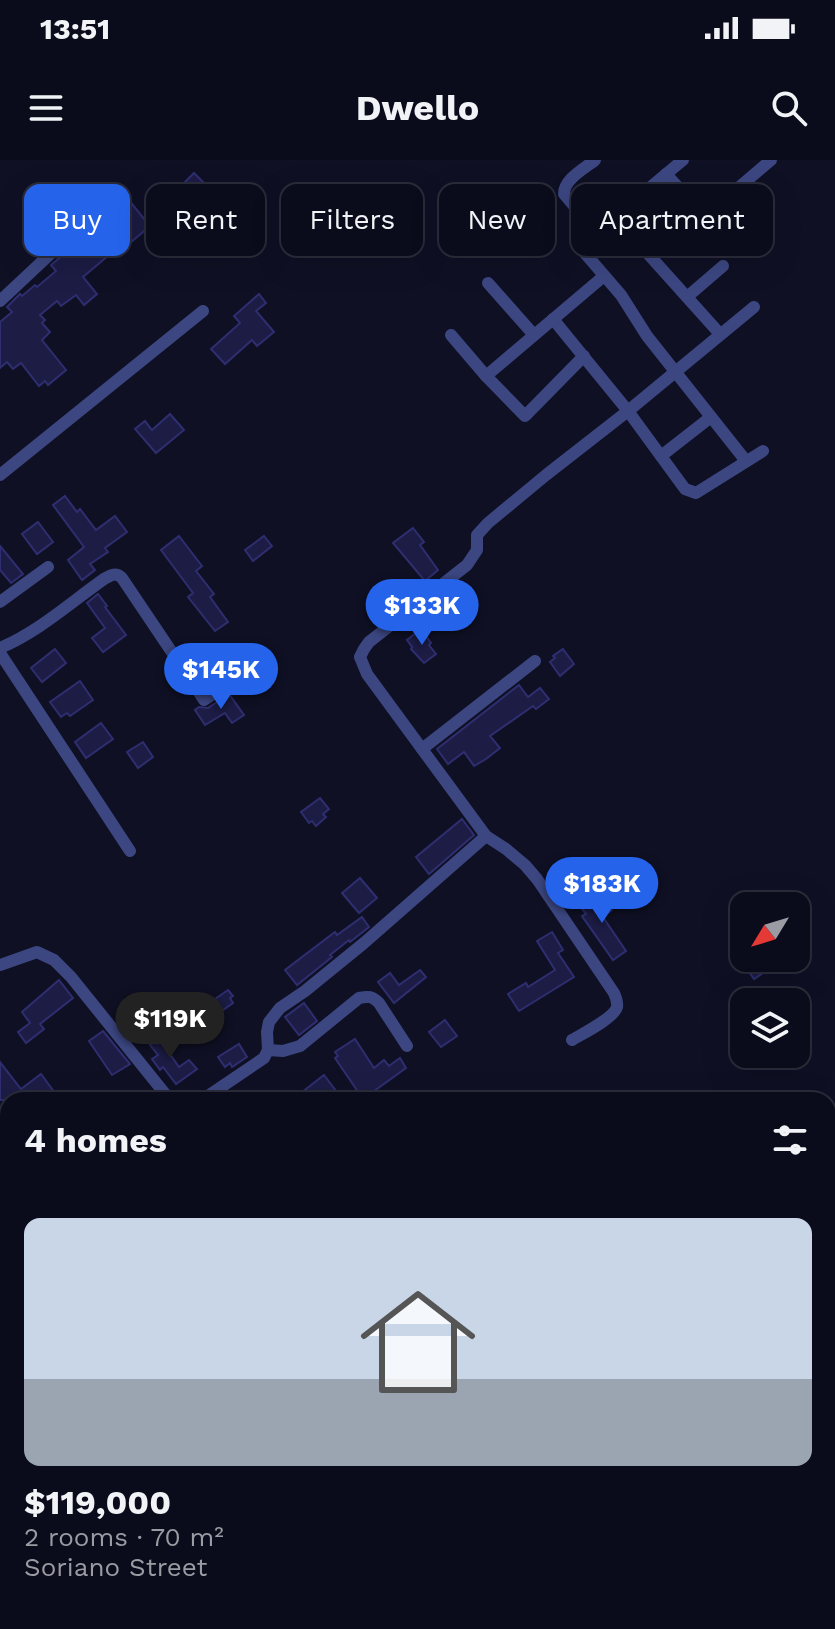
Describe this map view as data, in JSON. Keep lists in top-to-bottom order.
{
  "north": "bottom left",
  "page": {
    "status": "13:51",
    "header": "Dwello",
    "chip": [
      "Buy",
      "Rent",
      "Filters",
      "New",
      "Apartment"
    ],
    "price": [
      "$133K",
      "$145K",
      "$183K",
      "$119K"
    ],
    "heading": "4 homes",
    "list": [
      {
        "name": "$119,000",
        "note": "2 rooms · 70 m² · Soriano Street"
      }
    ]
  }
}
